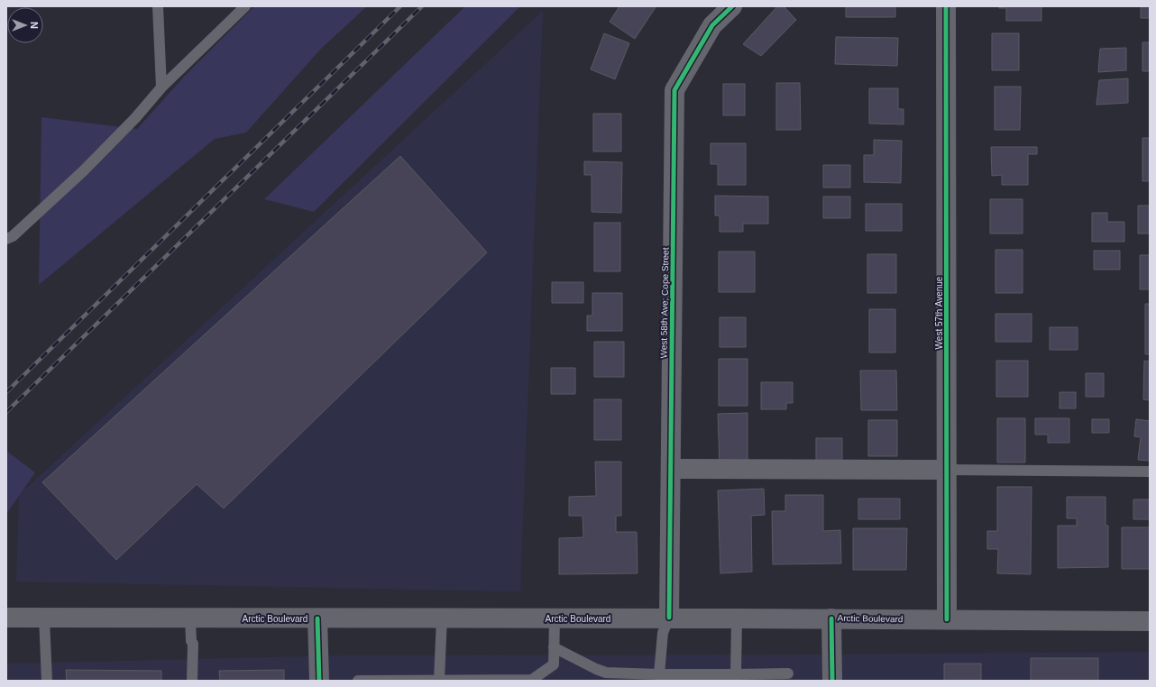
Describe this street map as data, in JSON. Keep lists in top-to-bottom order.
{
  "streets": {
    "street": ["West 58th Ave; Cope Street", "West 57th Avenue", "Arctic Boulevard"]
  },
  "crossings": [
    ["West 58th Ave; Cope Street", "Arctic Boulevard"],
    ["West 57th Avenue", "Arctic Boulevard"]
  ],
  "north": "right"
}
